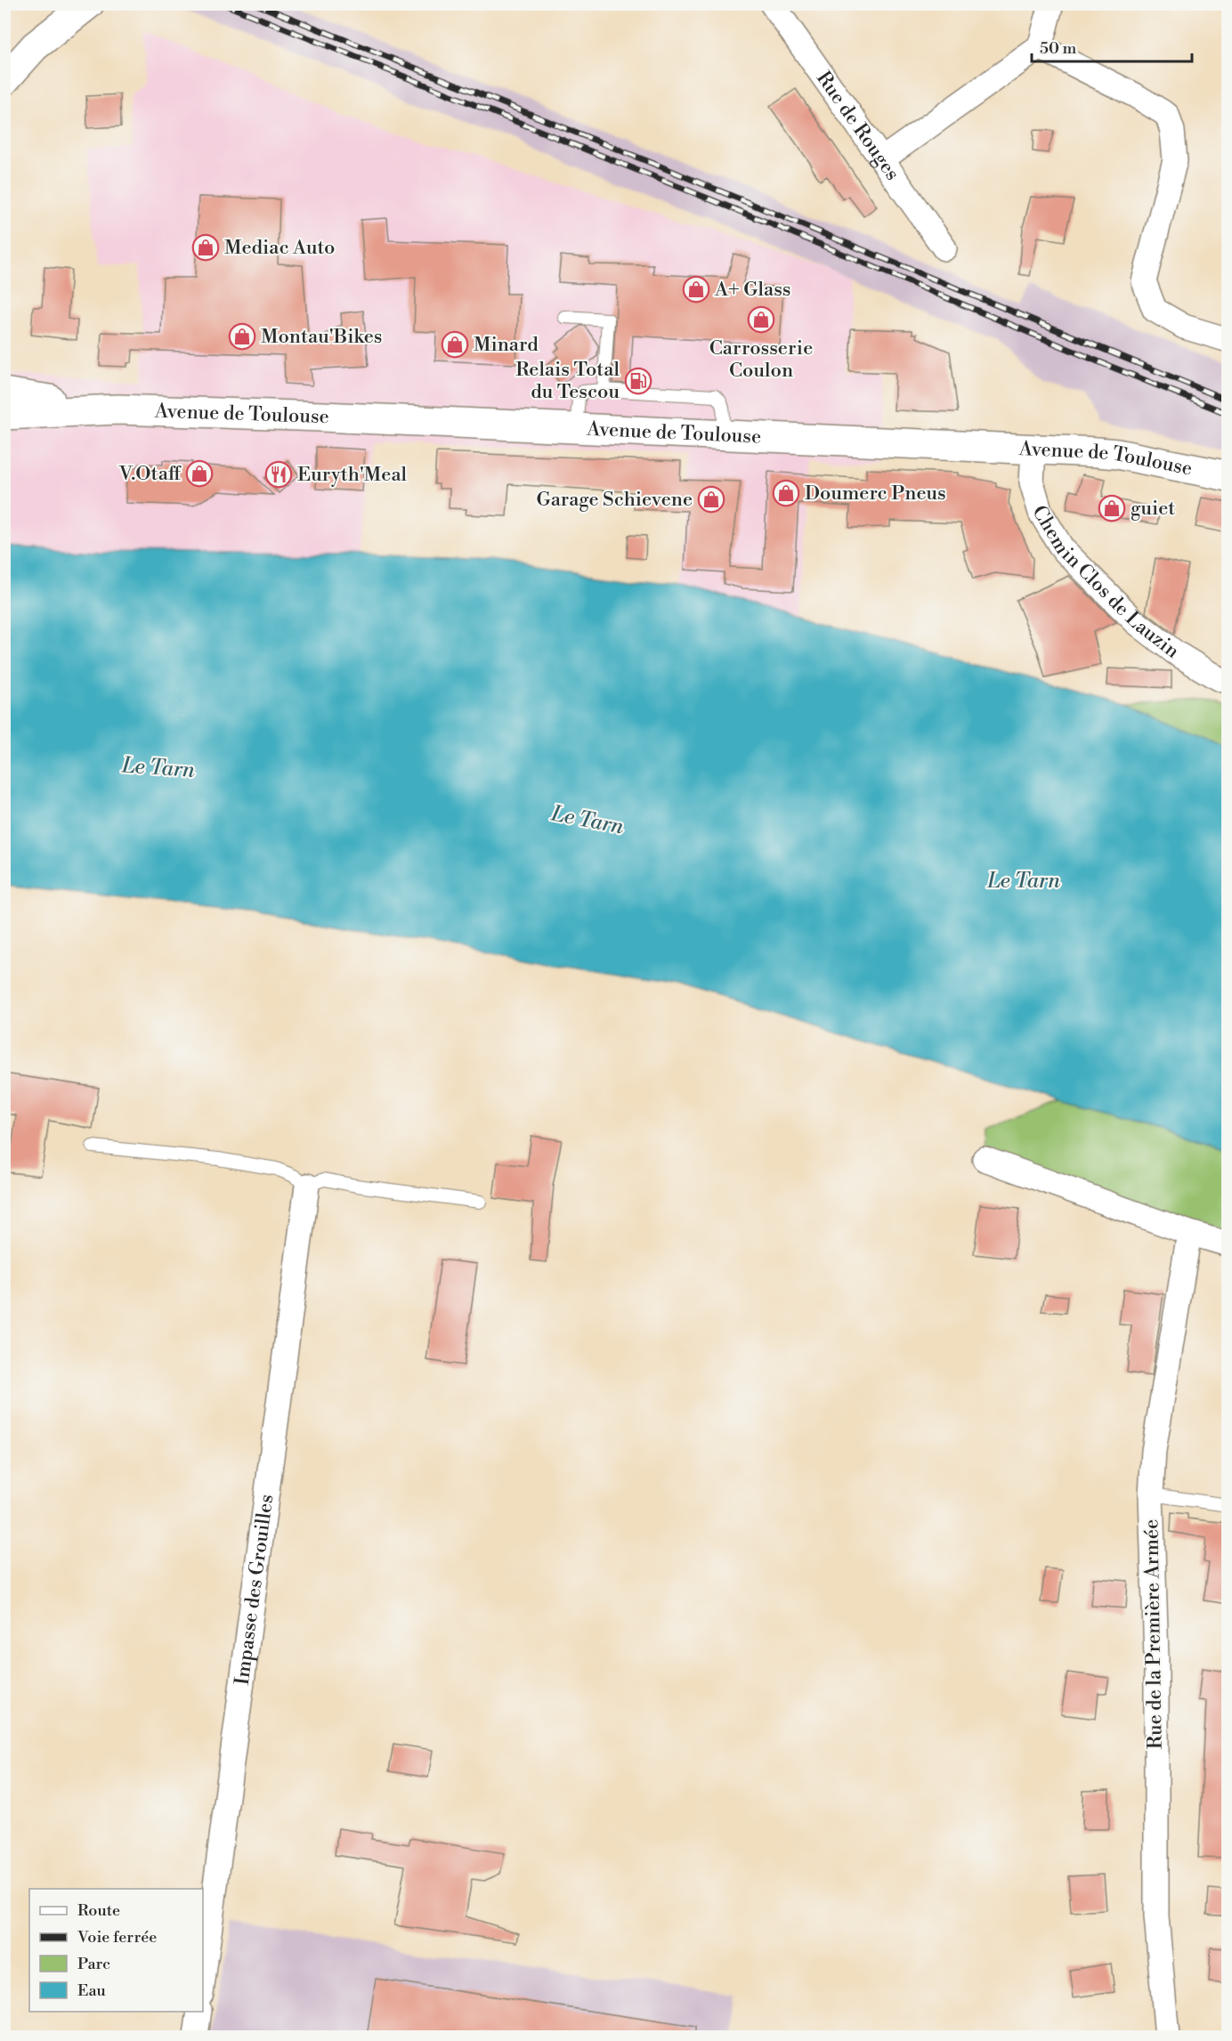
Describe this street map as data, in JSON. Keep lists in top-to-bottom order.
{
  "streets": {
    "main road": ["Avenue de Toulouse"],
    "street": [
      "Rue de Rouges",
      "Chemin Clos de Lauzin",
      "Impasse des Grouilles",
      "Rue de la Première Armée"
    ]
  },
  "crossings": [
    ["Avenue de Toulouse", "Chemin Clos de Lauzin"]
  ],
  "water": ["Le Tarn"],
  "places": {
    "shop": [
      "Mediac Auto",
      "A+ Glass",
      "Carrosserie Coulon",
      "Montau'Bikes",
      "Minard",
      "V.Otaff",
      "Doumerc Pneus",
      "Garage Schievene",
      "guiet"
    ],
    "fuel station": ["Relais Total du Tescou"],
    "restaurant": ["Euryth'Meal"]
  },
  "legend": [
    "Route",
    "Voie ferrée",
    "Parc",
    "Eau"
  ],
  "scale_bar": "50 m"
}
